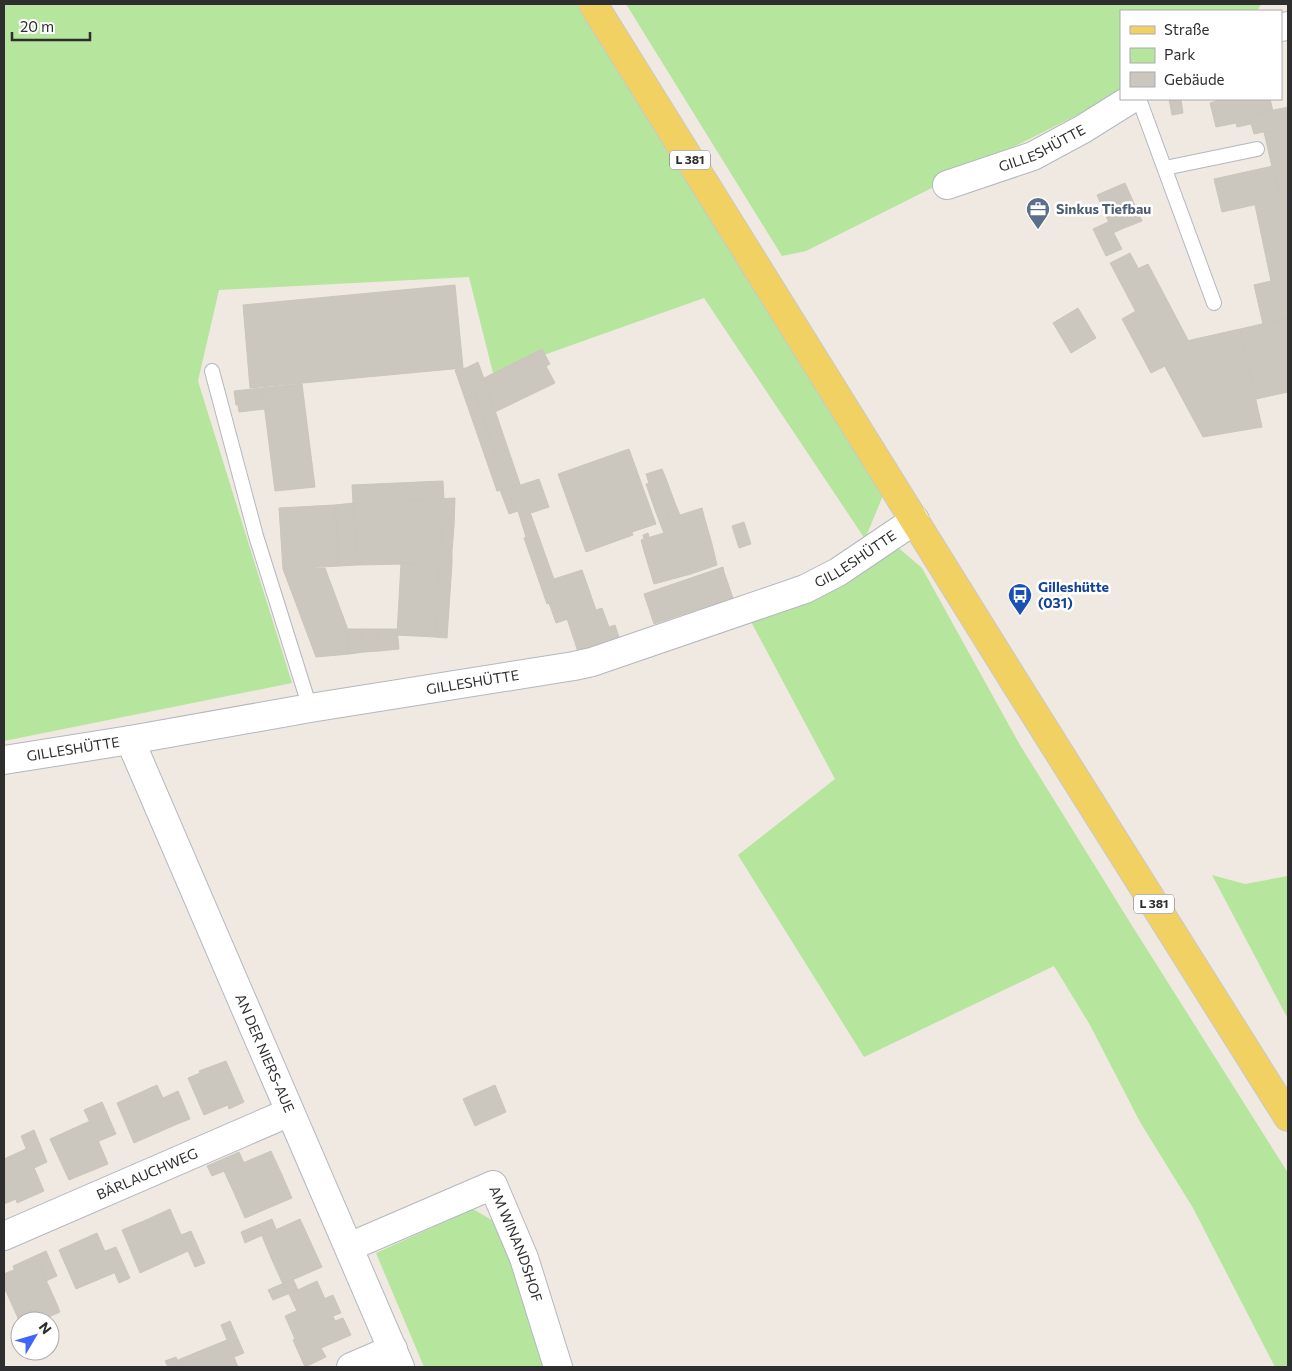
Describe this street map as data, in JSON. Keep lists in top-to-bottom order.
{
  "streets": {
    "main road": ["L 381"],
    "street": [
      "GILLESHÜTTE",
      "AN DER NIERS-AUE",
      "BÄRLAUCHWEG",
      "AM WINANDSHOF"
    ]
  },
  "crossings": [
    ["GILLESHÜTTE", "L 381"],
    ["GILLESHÜTTE", "AN DER NIERS-AUE"],
    ["AN DER NIERS-AUE", "BÄRLAUCHWEG"],
    ["AN DER NIERS-AUE", "AM WINANDSHOF"]
  ],
  "places": {
    "office": ["Sinkus Tiefbau"],
    "bus stop": ["Gilleshütte (031)"]
  },
  "legend": ["Straße", "Park", "Gebäude"],
  "scale_bar": "20 m",
  "north": "top right"
}
